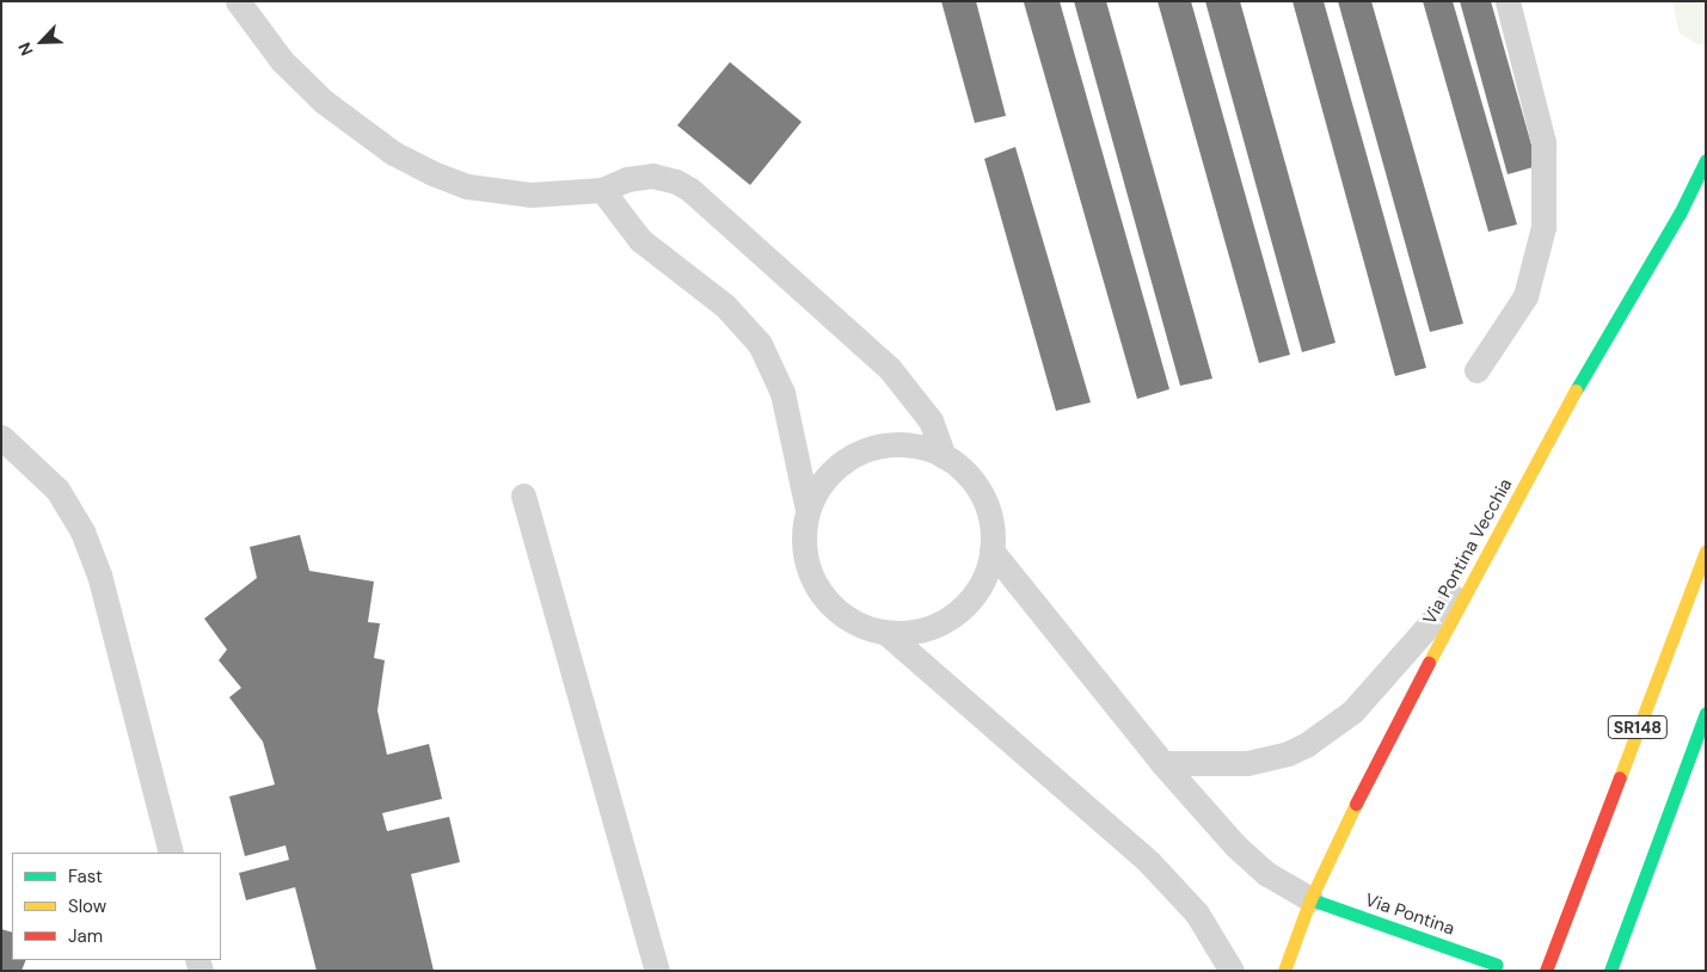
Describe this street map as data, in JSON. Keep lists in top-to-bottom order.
{
  "streets": {
    "main road": ["Via Pontina Vecchia", "SR148", "Via Pontina"]
  },
  "crossings": [
    ["Via Pontina Vecchia", "Via Pontina"]
  ],
  "legend": ["Fast", "Slow", "Jam"],
  "north": "bottom left"
}
